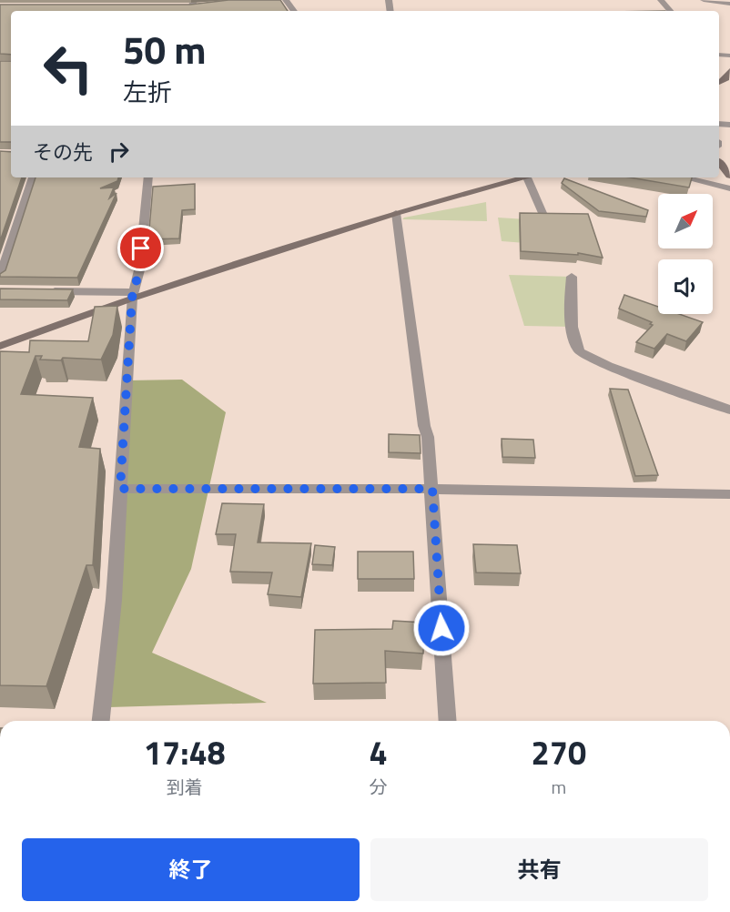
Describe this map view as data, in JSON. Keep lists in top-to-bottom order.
{
  "north": "top right",
  "page": {
    "turn": ["50 m", "左折"],
    "then": "その先",
    "eta": [
      "17:48",
      "到着",
      "4",
      "分",
      "270",
      "m"
    ],
    "buttons": ["終了", "共有"]
  }
}
